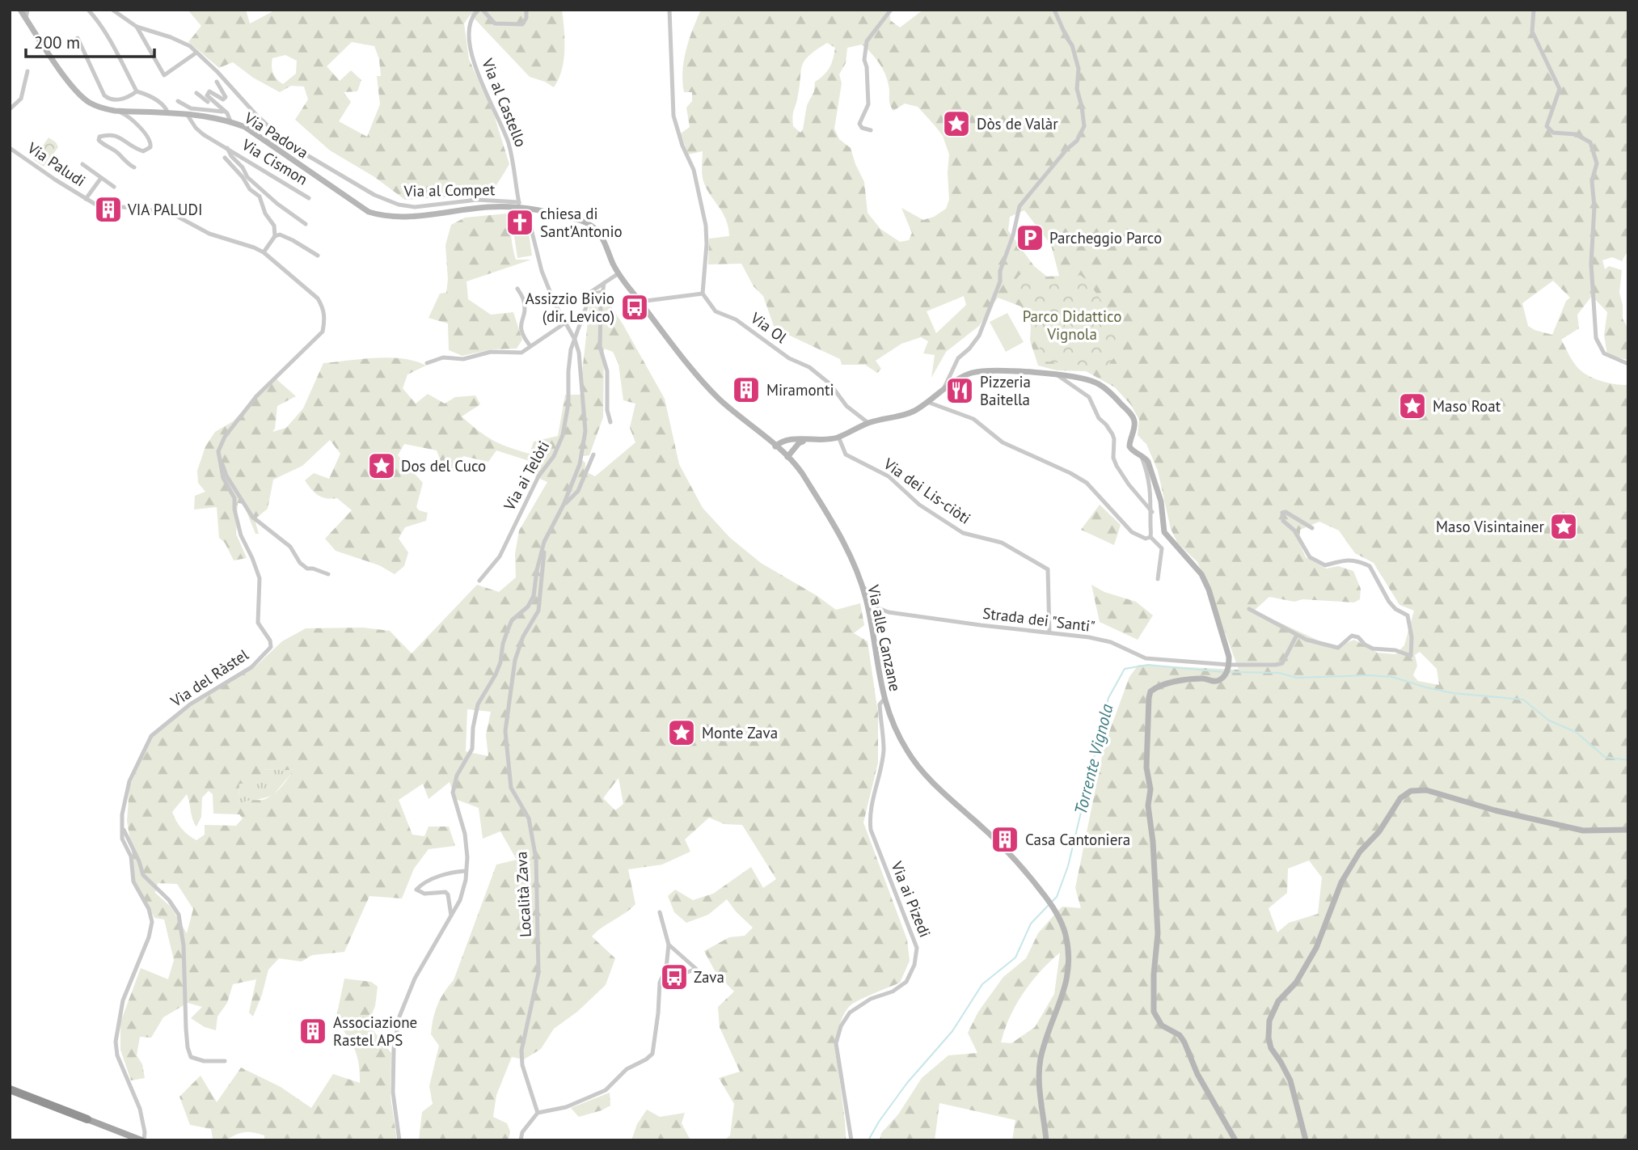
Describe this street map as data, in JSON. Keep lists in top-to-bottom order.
{
  "streets": {
    "street": [
      "Via al Castello",
      "Via Padova",
      "Via Cismon",
      "Via Paludi",
      "Via al Compet",
      "Via Ol",
      "Via ai Telòti",
      "Via dei Lis-ciòti",
      "Strada dei \"Santi\"",
      "Via alle Canzane",
      "Via del Ràstel",
      "Località Zava",
      "Via ai Pizedi"
    ]
  },
  "crossings": [
    ["Via al Castello", "Via Padova"],
    ["Via al Castello", "Via al Compet"],
    ["Via al Castello", "Via ai Telòti"],
    ["Via Padova", "Via Cismon"],
    ["Via Padova", "Via al Compet"],
    ["Via Padova", "Via ai Telòti"],
    ["Via Padova", "Via alle Canzane"],
    ["Via ai Telòti", "Via alle Canzane"],
    ["Via dei Lis-ciòti", "Strada dei \"Santi\""],
    ["Strada dei \"Santi\"", "Via alle Canzane"],
    ["Via alle Canzane", "Via ai Pizedi"]
  ],
  "water": ["Torrente Vignola"],
  "parks": ["Parco Didattico Vignola"],
  "places": {
    "place": [
      "Dòs de Valàr",
      "Maso Roat",
      "Dos del Cuco",
      "Maso Visintainer",
      "Monte Zava"
    ],
    "building": [
      "VIA PALUDI",
      "Miramonti",
      "Casa Cantoniera",
      "Associazione Rastel APS"
    ],
    "church": ["chiesa di Sant'Antonio"],
    "parking": ["Parcheggio Parco"],
    "bus stop": ["Assizzio Bivio (dir. Levico)", "Zava"],
    "restaurant": ["Pizzeria Baitella"]
  },
  "scale_bar": "200 m"
}
